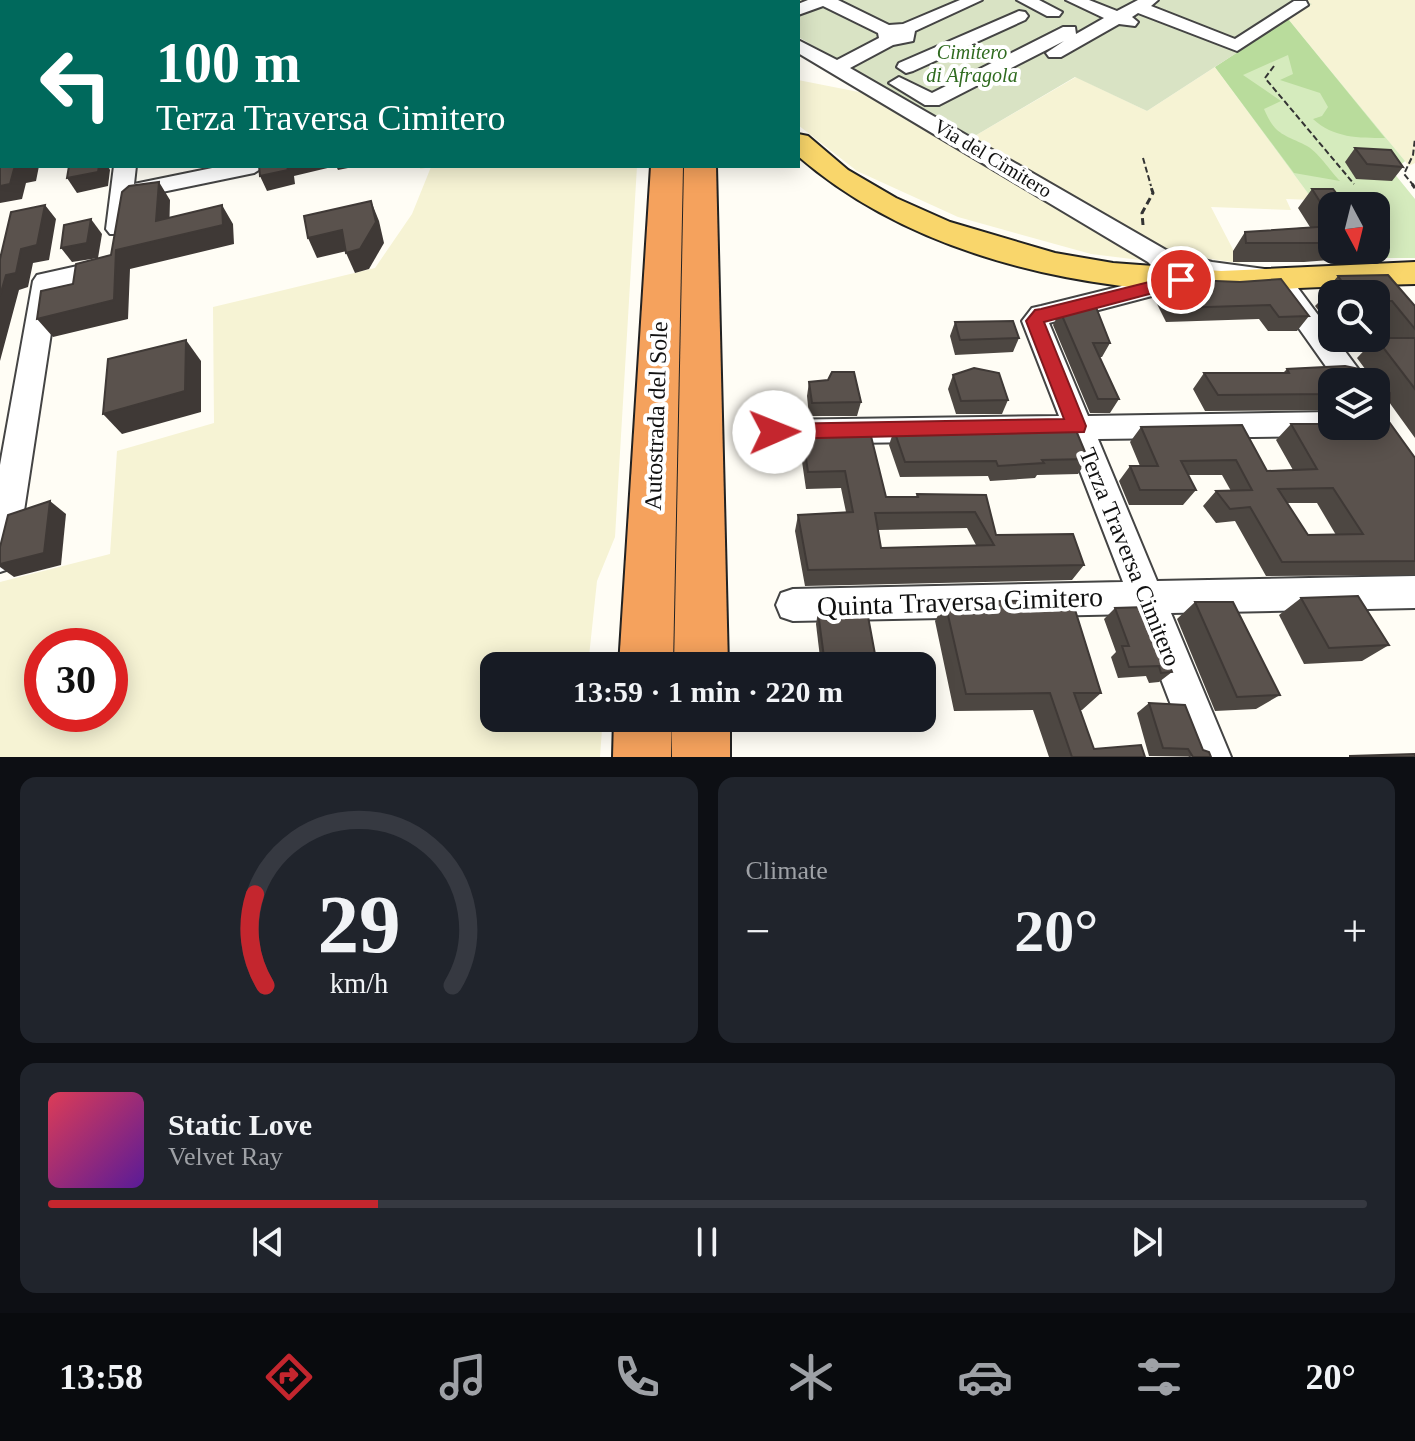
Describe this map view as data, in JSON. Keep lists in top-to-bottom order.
{
  "streets": {
    "highway": ["Autostrada del Sole"],
    "street": ["Via del Cimitero", "Terza Traversa Cimitero", "Quinta Traversa Cimitero"]
  },
  "crossings": [
    ["Via del Cimitero", "Terza Traversa Cimitero"],
    ["Terza Traversa Cimitero", "Quinta Traversa Cimitero"]
  ],
  "parks": ["Cimitero di Afragola"],
  "north": "bottom",
  "page": {
    "turn": ["100 m", "Terza Traversa Cimitero"],
    "limit": "30",
    "trip": "13:59 · 1 min · 220 m",
    "tile": "Climate",
    "heat": ["−", "20°", "+"],
    "song": ["Static Love", "Velvet Ray"],
    "tabs": ["13:58", "20°"],
    "gauge": ["29", "km/h"]
  }
}
